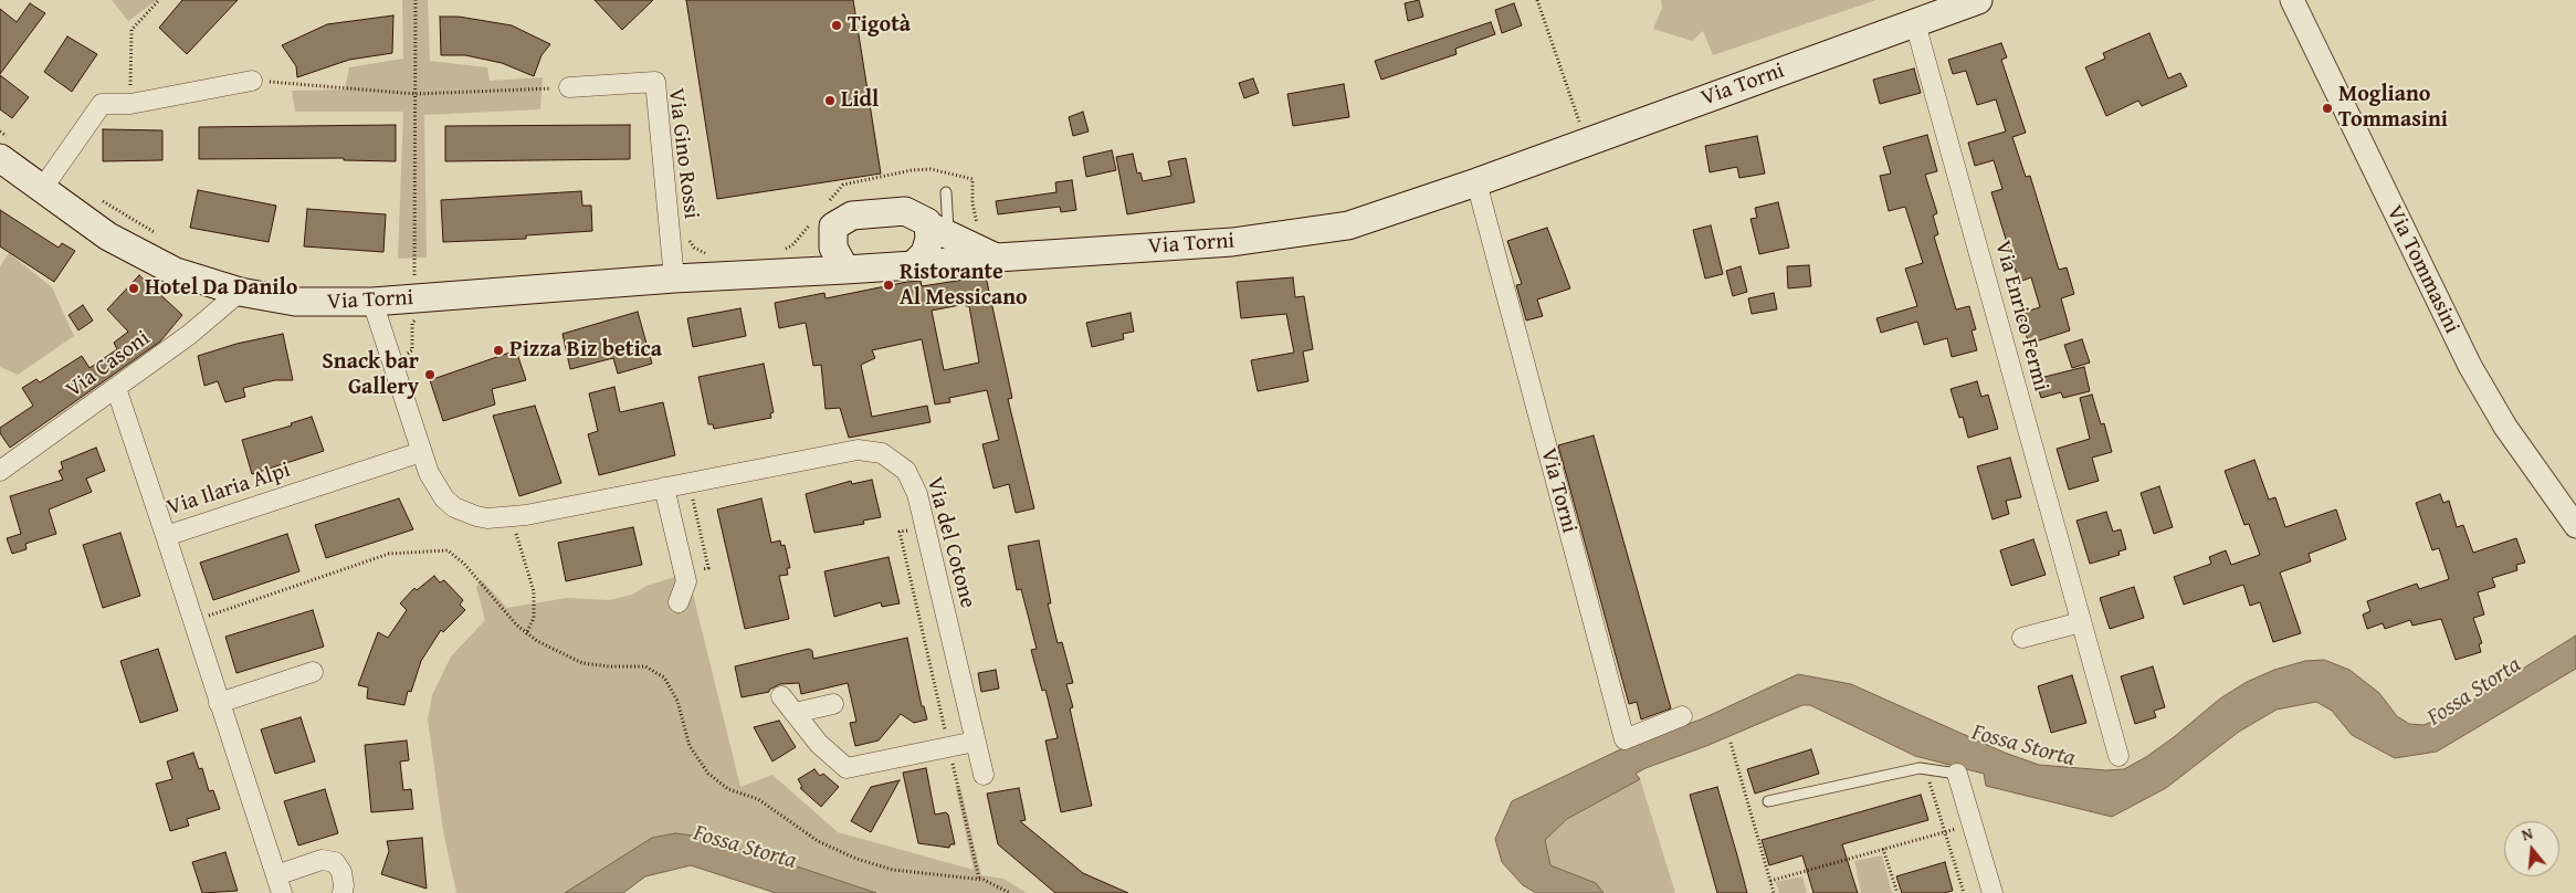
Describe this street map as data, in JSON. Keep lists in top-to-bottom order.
{
  "streets": {
    "main road": ["Via Torni"],
    "street": [
      "Via Gino Rossi",
      "Via Tommasini",
      "Via Enrico Fermi",
      "Via Casoni",
      "Via Ilaria Alpi",
      "Via del Cotone"
    ]
  },
  "crossings": [
    ["Via Torni", "Via Gino Rossi"],
    ["Via Torni", "Via Enrico Fermi"],
    ["Via Torni", "Via Casoni"],
    ["Via Torni", "Via del Cotone"],
    ["Via Casoni", "Via Ilaria Alpi"],
    ["Via Ilaria Alpi", "Via del Cotone"]
  ],
  "water": ["Fossa Storta"],
  "places": [
    "Tigotà",
    "Lidl",
    "Mogliano Tommasini",
    "Ristorante Al Messicano",
    "Hotel Da Danilo",
    "Pizza Biz betica",
    "Snack bar Gallery"
  ],
  "north": "top"
}
